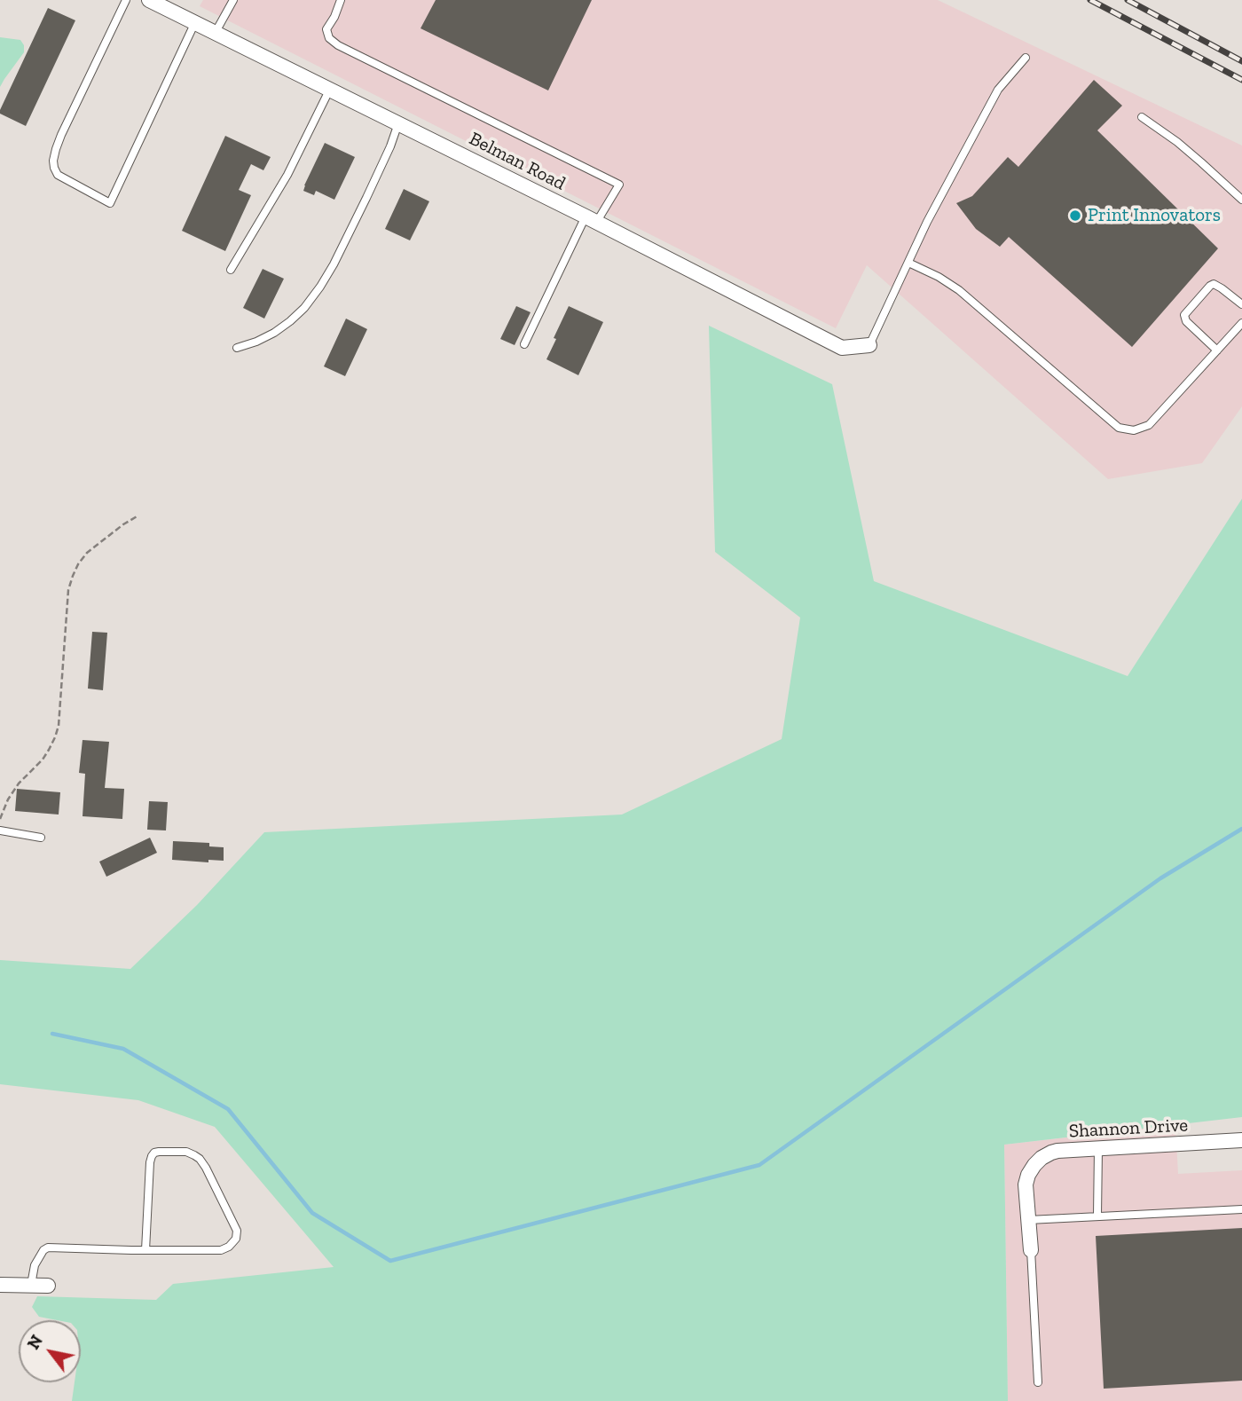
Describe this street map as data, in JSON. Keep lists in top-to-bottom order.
{
  "streets": {
    "street": ["Belman Road", "Shannon Drive"]
  },
  "places": ["Print Innovators"],
  "north": "top left"
}
